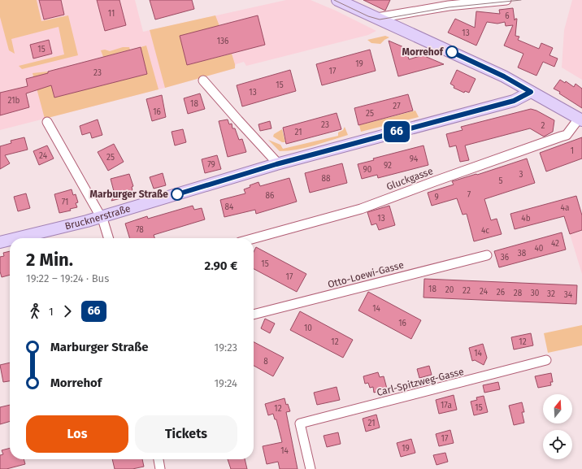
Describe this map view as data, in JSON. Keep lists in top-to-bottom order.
{
  "streets": {
    "main road": ["Brucknerstraße"],
    "street": ["Gluckgasse", "Otto-Loewi-Gasse", "Carl-Spitzweg-Gasse"]
  },
  "places": ["Morrehof", "Marburger Straße"],
  "lines": ["bus line 66"],
  "house_numbers": [
    "11",
    "6",
    "13",
    "136",
    "15",
    "19",
    "17",
    "23",
    "15",
    "13",
    "21b",
    "18",
    "27",
    "16",
    "25",
    "23",
    "2",
    "21",
    "1",
    "24",
    "25",
    "94",
    "79",
    "92",
    "90",
    "3",
    "88",
    "5",
    "7",
    "86",
    "9",
    "71",
    "84",
    "4a",
    "13",
    "4b",
    "78",
    "4c",
    "42",
    "40",
    "38",
    "36",
    "15",
    "17",
    "18",
    "20",
    "22",
    "24",
    "26",
    "28",
    "30",
    "32",
    "34",
    "14",
    "16",
    "10",
    "12",
    "12",
    "14",
    "8",
    "17a",
    "15",
    "12",
    "21",
    "17",
    "19",
    "14"
  ],
  "north": "top",
  "page": {
    "on_map": "66",
    "heading": ["2 Min.", "19:22 – 19:24 · Bus", "2.90 €"],
    "legs": ["1", "66"],
    "list": [
      {
        "name": "Marburger Straße",
        "value": "19:23"
      },
      {
        "name": "Morrehof",
        "value": "19:24"
      }
    ],
    "buttons": ["Los", "Tickets"]
  }
}
